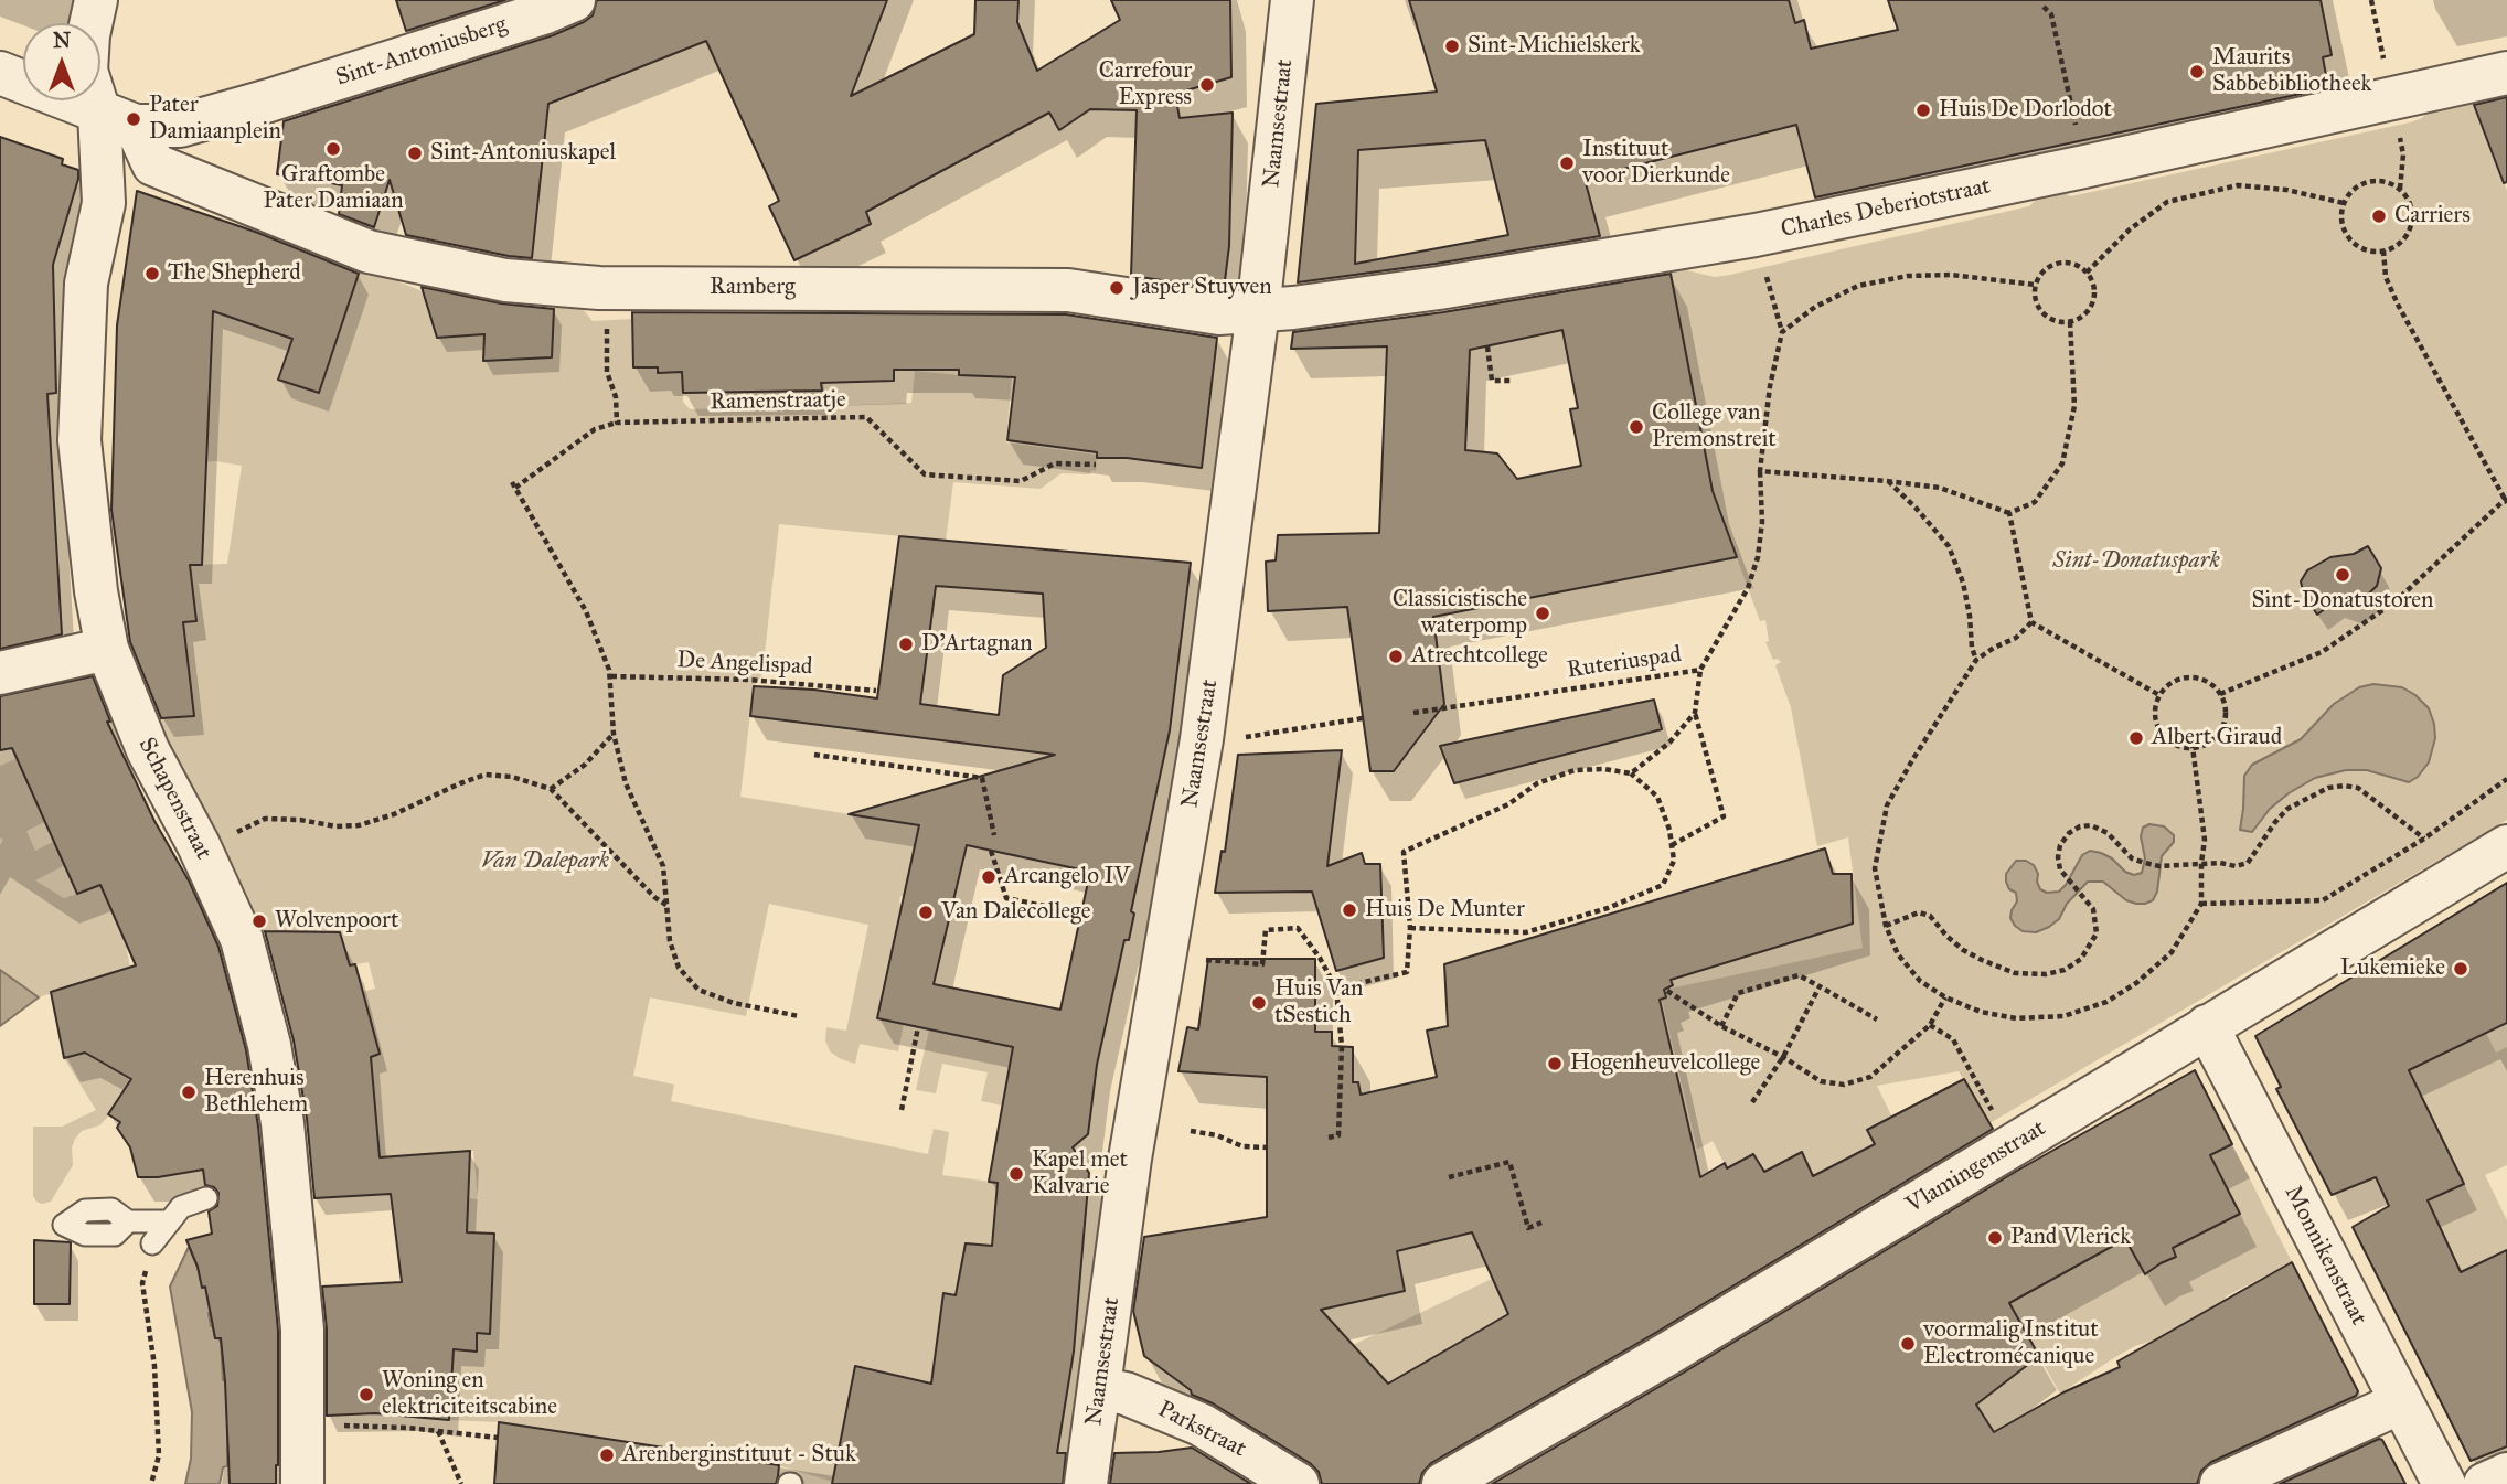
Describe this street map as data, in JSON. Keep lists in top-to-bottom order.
{
  "streets": {
    "street": [
      "Sint-Antoniusberg",
      "Naamsestraat",
      "Charles Deberiotstraat",
      "Ramberg",
      "Schapenstraat",
      "Vlamingenstraat",
      "Monnikenstraat",
      "Parkstraat"
    ],
    "path": ["Ramenstraatje", "Ruteriuspad", "De Angelispad"]
  },
  "crossings": [
    ["Sint-Antoniusberg", "Ramberg"],
    ["Sint-Antoniusberg", "Schapenstraat"],
    ["Naamsestraat", "Charles Deberiotstraat"],
    ["Naamsestraat", "Ramberg"],
    ["Naamsestraat", "Parkstraat"],
    ["Charles Deberiotstraat", "Ramberg"],
    ["Ramberg", "Schapenstraat"],
    ["Vlamingenstraat", "Monnikenstraat"]
  ],
  "parks": ["Sint-Donatuspark", "Van Dalepark"],
  "places": [
    "Sint-Michielskerk",
    "Maurits Sabbebibliotheek",
    "Carrefour Express",
    "Huis De Dorlodot",
    "Pater Damiaanplein",
    "Graftombe Pater Damiaan",
    "Sint-Antoniuskapel",
    "Instituut voor Dierkunde",
    "Carriers",
    "The Shepherd",
    "Jasper Stuyven",
    "College van Premonstreit",
    "Sint-Donatustoren",
    "Classicistische waterpomp",
    "D'Artagnan",
    "Atrechtcollege",
    "Albert Giraud",
    "Arcangelo IV",
    "Huis De Munter",
    "Van Dalecollege",
    "Wolvenpoort",
    "Lukemieke",
    "Huis Van tSestich",
    "Hogenheuvelcollege",
    "Herenhuis Bethlehem",
    "Kapel met Kalvarie",
    "Pand Vlerick",
    "voormalig Institut Electromécanique",
    "Woning en elektriciteitscabine",
    "Arenberginstituut - Stuk"
  ],
  "north": "top"
}
